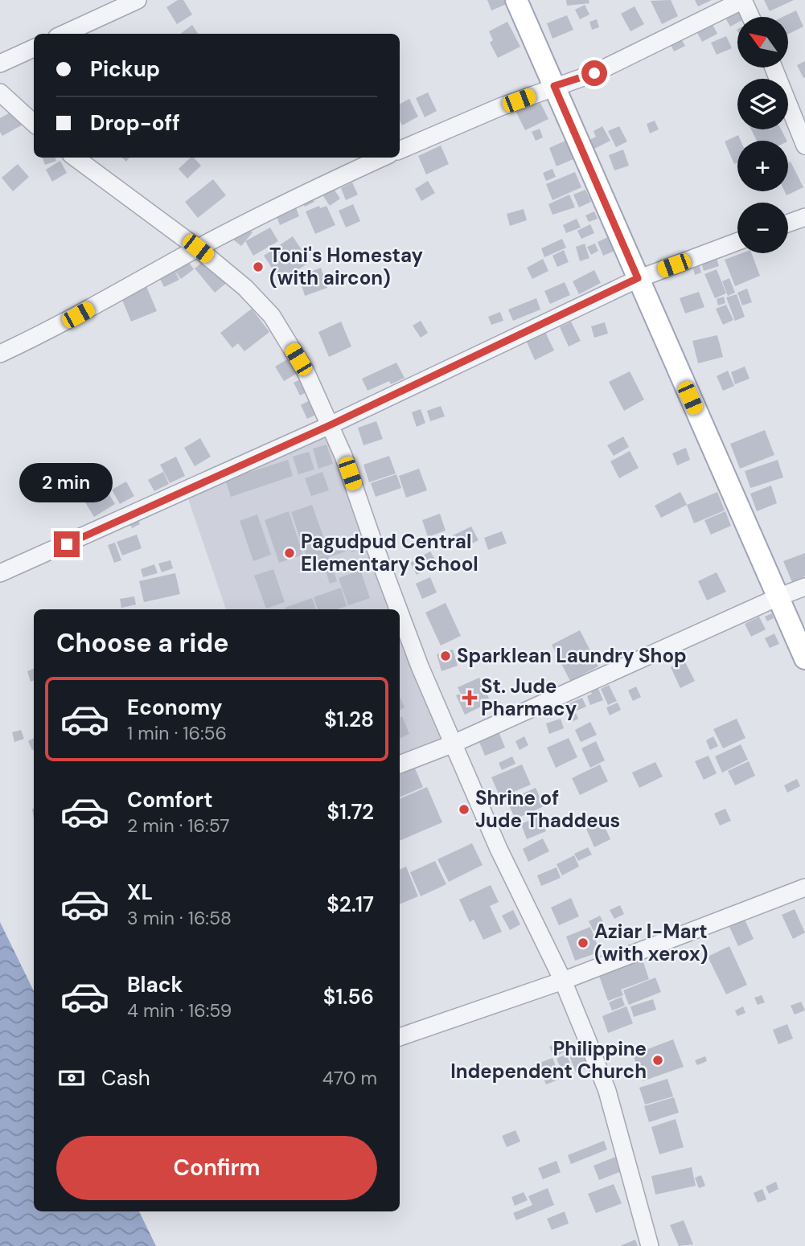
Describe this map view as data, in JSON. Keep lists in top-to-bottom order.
{
  "places": {
    "other": [
      "Toni's Homestay (with aircon)",
      "Pagudpud Central Elementary School",
      "Sparklean Laundry Shop",
      "Shrine of Jude Thaddeus",
      "Aziar I-Mart (with xerox)",
      "Philippine Independent Church"
    ],
    "health": ["St. Jude Pharmacy"]
  },
  "north": "top left",
  "page": {
    "map_buttons": ["+", "−"],
    "banner": ["Pickup", "Drop-off"],
    "bubble": "2 min",
    "heading": "Choose a ride",
    "list": [
      {
        "name": "Economy",
        "note": "1 min · 16:56",
        "value": "$1.28"
      },
      {
        "name": "Comfort",
        "note": "2 min · 16:57",
        "value": "$1.72"
      },
      {
        "name": "XL",
        "note": "3 min · 16:58",
        "value": "$2.17"
      },
      {
        "name": "Black",
        "note": "4 min · 16:59",
        "value": "$1.56"
      }
    ],
    "pay": ["Cash", "470 m"],
    "buttons": "Confirm"
  }
}
